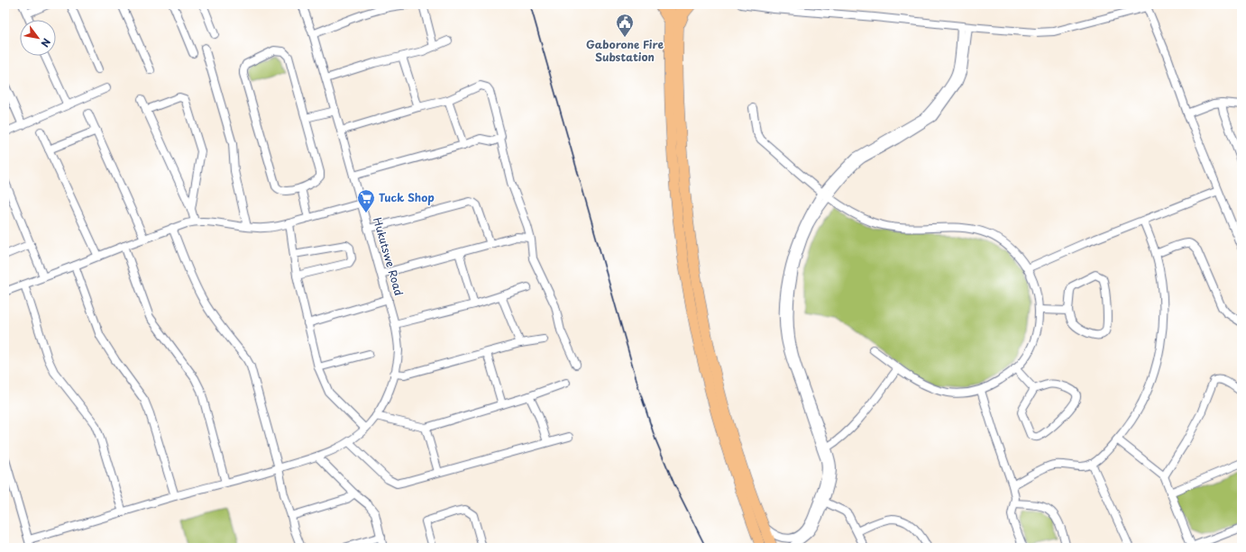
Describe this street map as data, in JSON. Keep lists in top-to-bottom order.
{
  "streets": {
    "street": ["Hukutswe Road"]
  },
  "places": {
    "public building": ["Gaborone Fire Substation"],
    "supermarket": ["Tuck Shop"]
  },
  "north": "bottom right"
}
